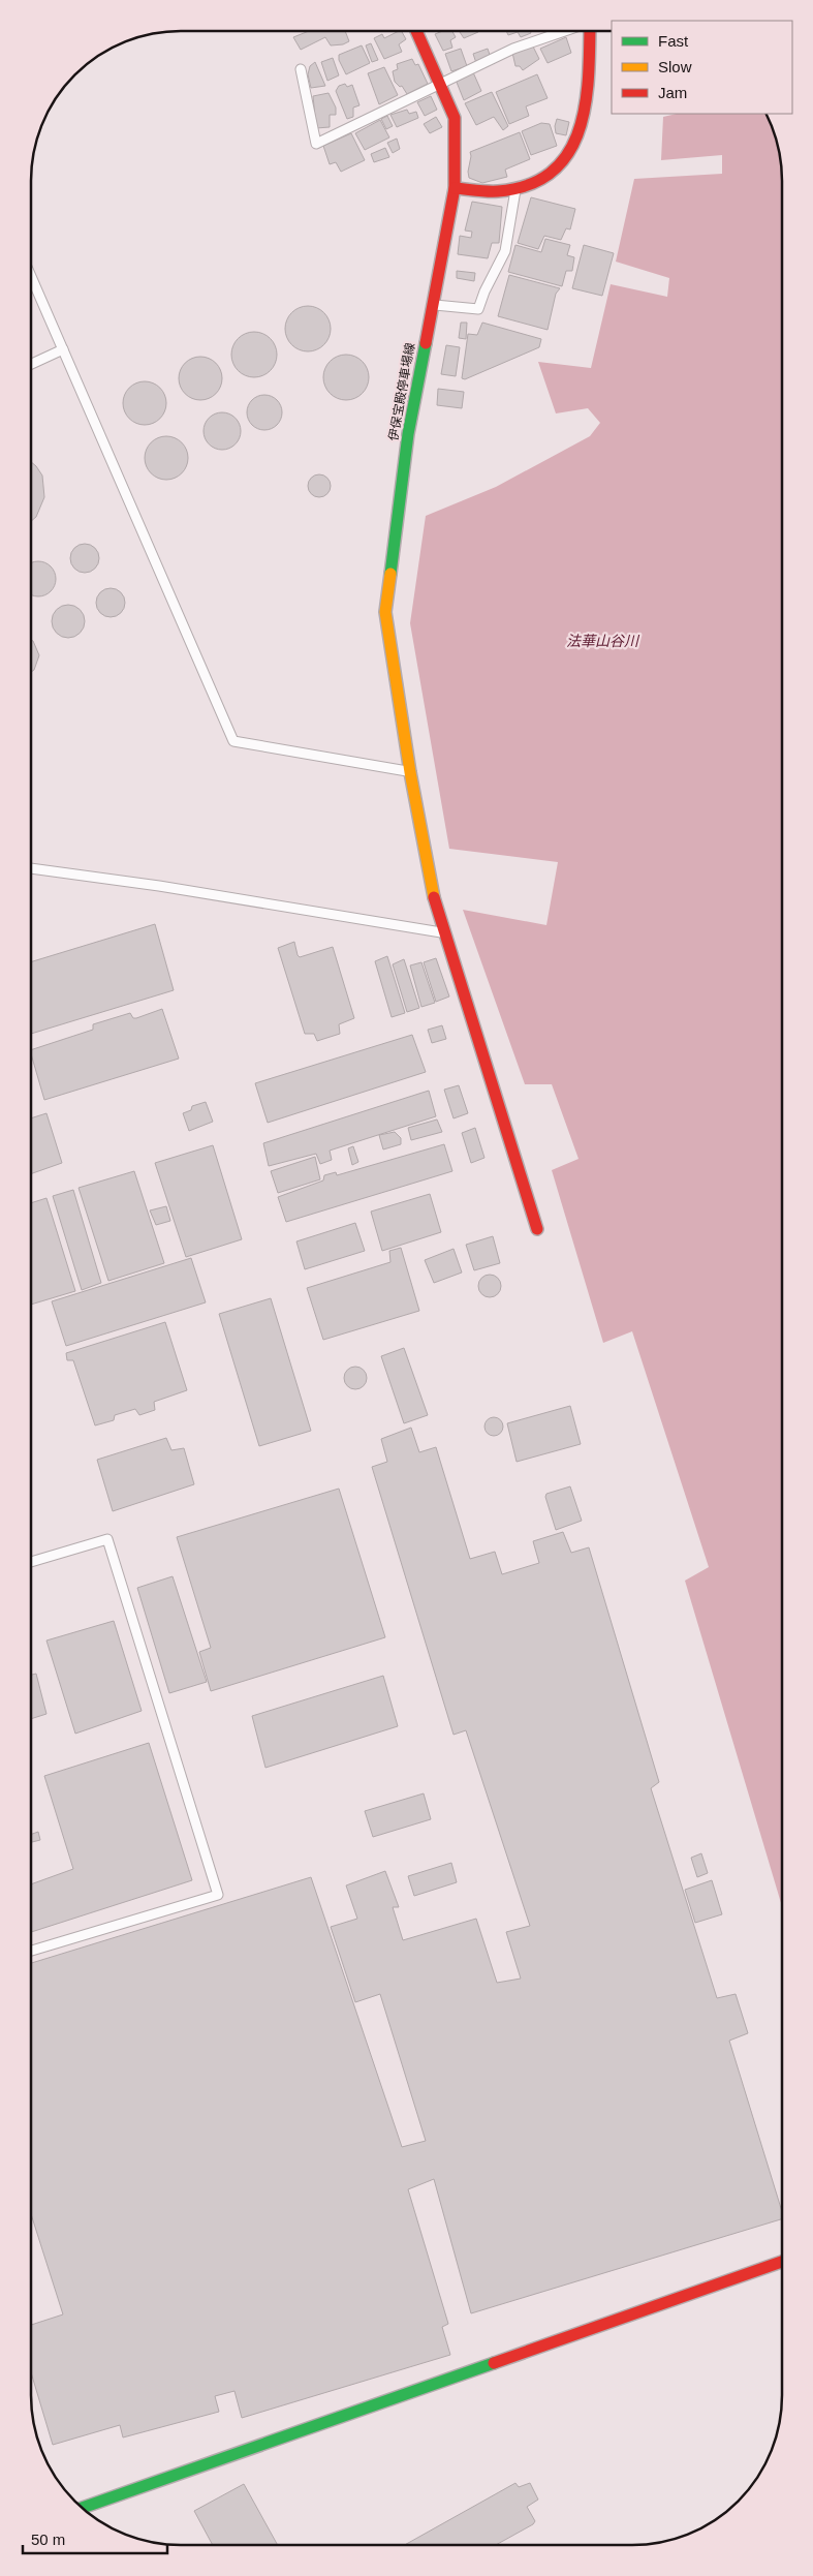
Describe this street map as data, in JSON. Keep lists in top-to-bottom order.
{
  "streets": {
    "street": ["伊保宝殿停車場線"]
  },
  "water": ["法華山谷川"],
  "legend": ["Fast", "Slow", "Jam"],
  "scale_bar": "50 m"
}
